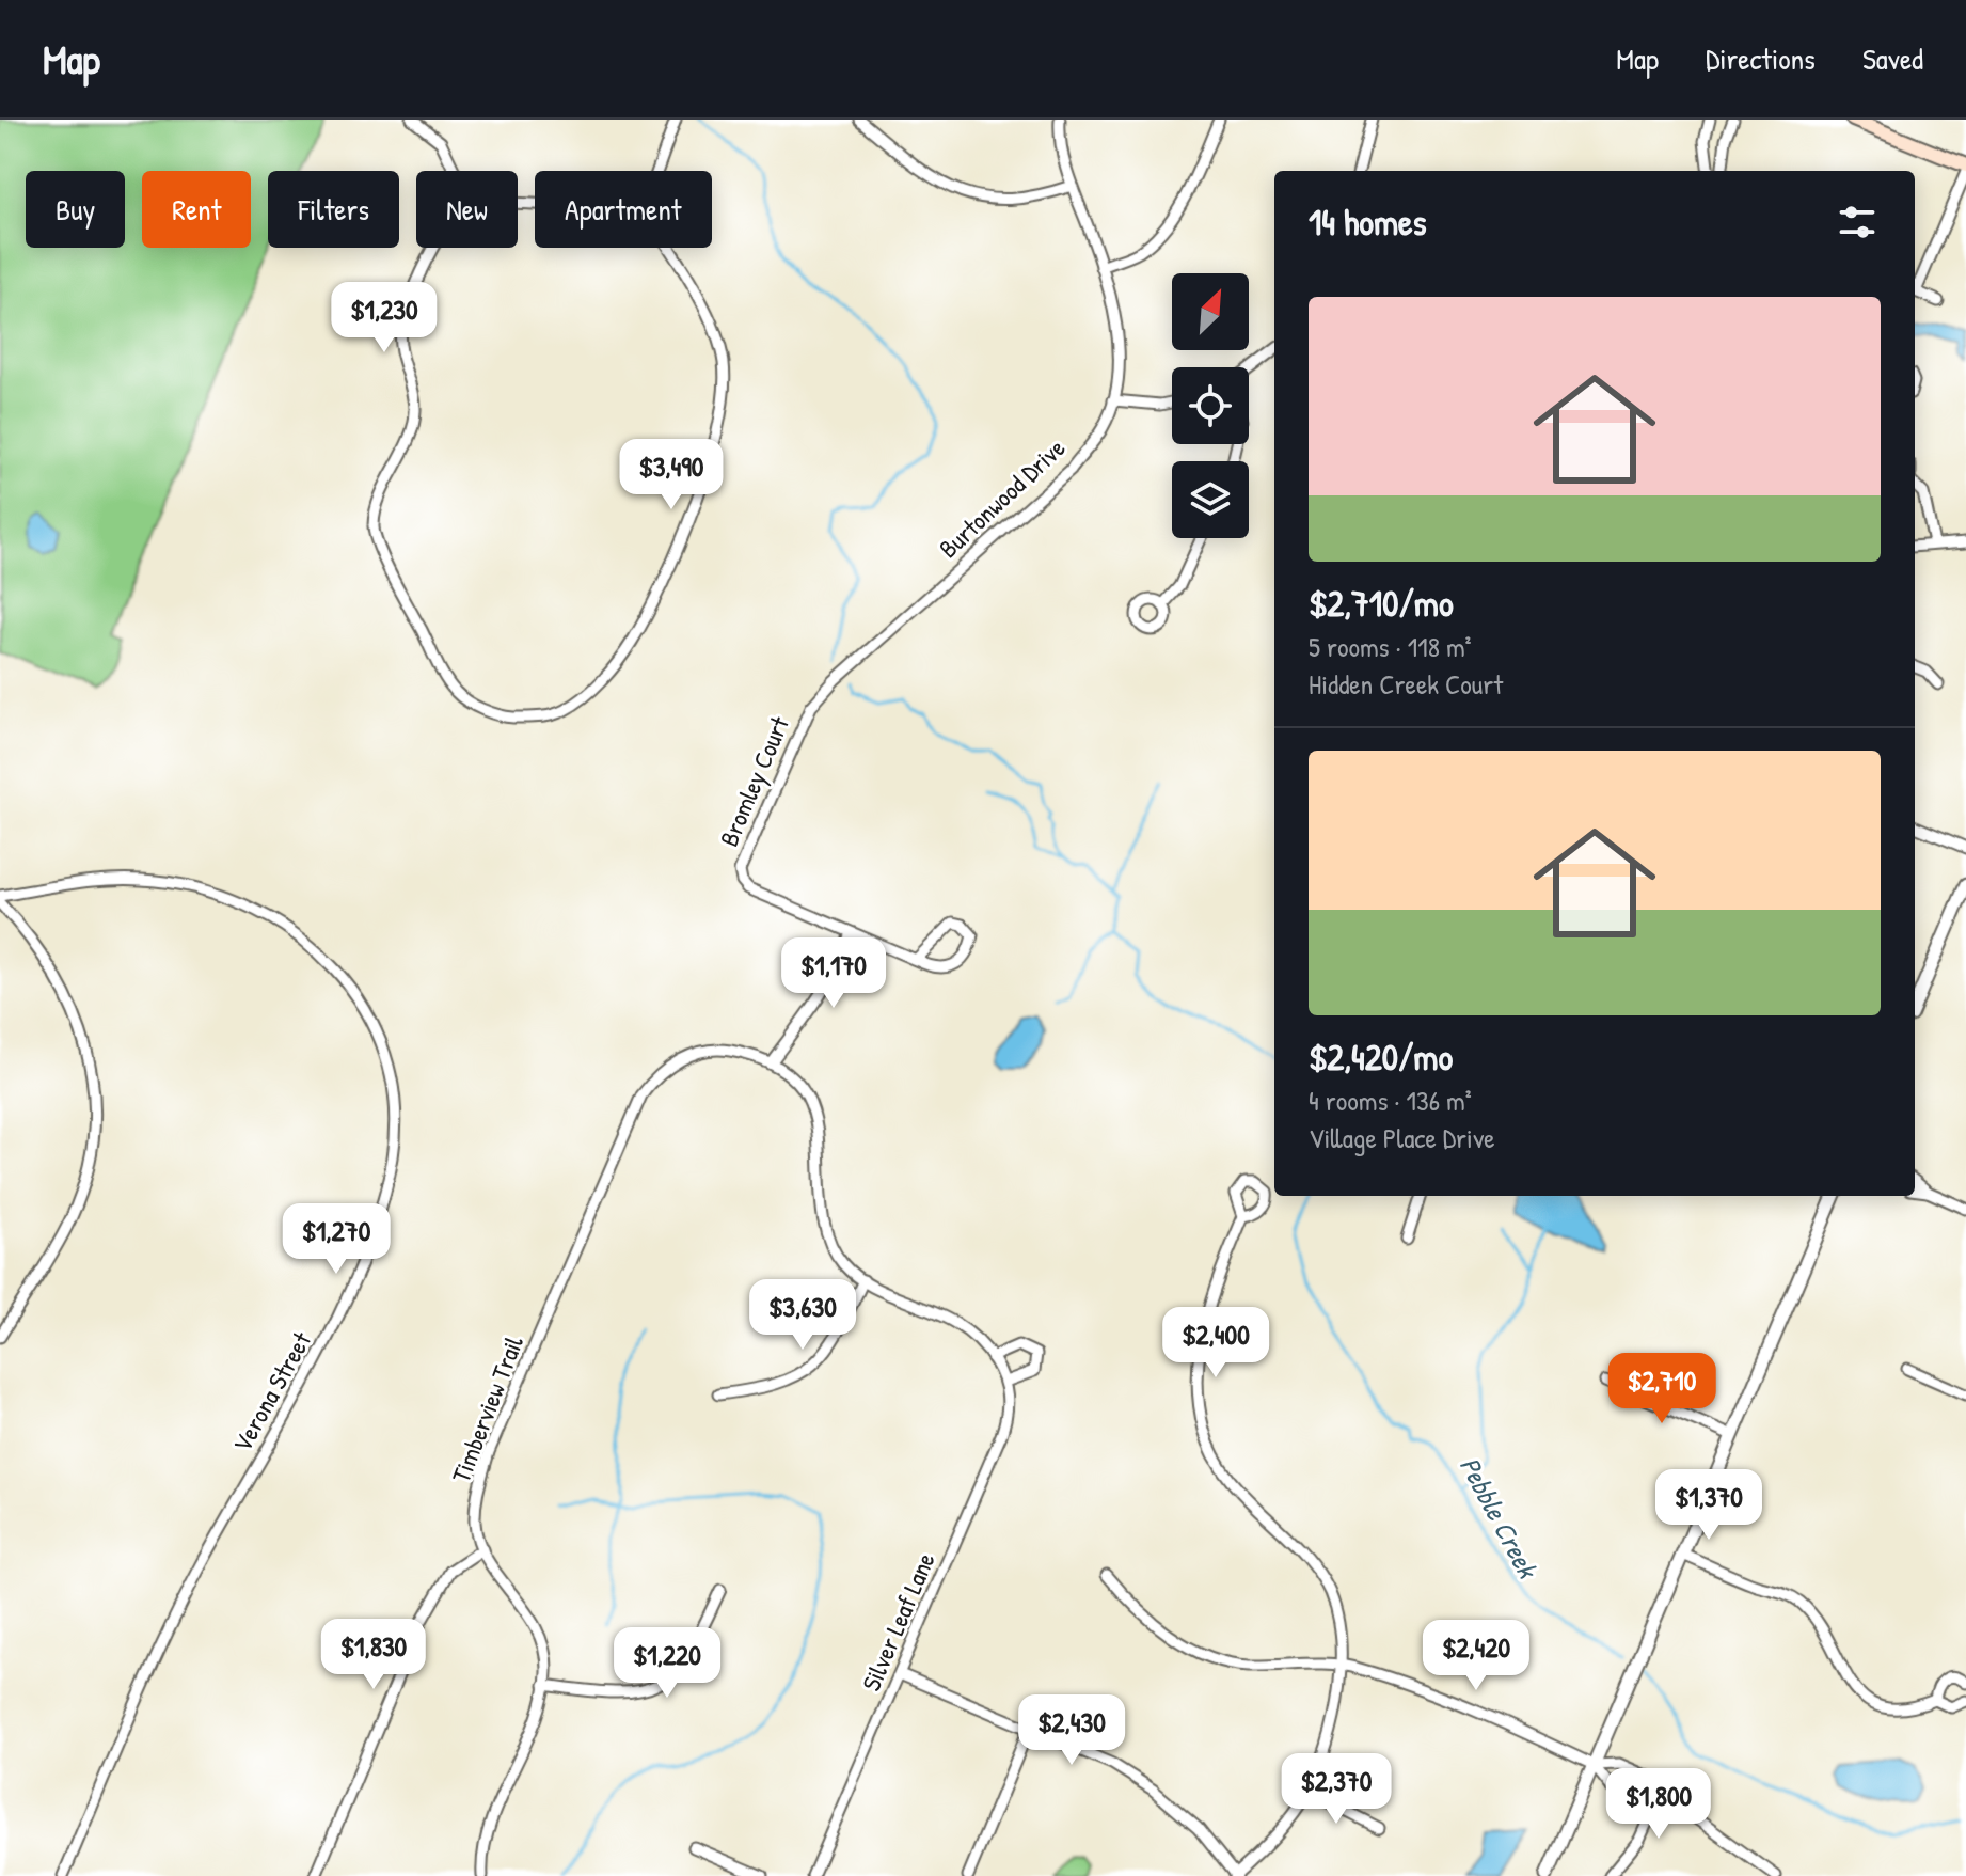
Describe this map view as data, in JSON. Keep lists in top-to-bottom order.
{
  "streets": {
    "street": [
      "Burtonwood Drive",
      "Bromley Court",
      "Verona Street",
      "Timberview Trail",
      "Silver Leaf Lane"
    ]
  },
  "crossings": [
    ["Burtonwood Drive", "Bromley Court"]
  ],
  "water": ["Pebble Creek"],
  "north": "top right",
  "page": {
    "header": "Map",
    "nav": ["Map", "Directions", "Saved"],
    "chip": [
      "Buy",
      "Rent",
      "Filters",
      "New",
      "Apartment"
    ],
    "heading": "14 homes",
    "list": [
      {
        "name": "$2,710/mo",
        "note": "5 rooms · 118 m² · Hidden Creek Court"
      },
      {
        "name": "$2,420/mo",
        "note": "4 rooms · 136 m² · Village Place Drive"
      }
    ],
    "price": [
      "$1,230",
      "$3,490",
      "$1,170",
      "$1,270",
      "$3,630",
      "$2,400",
      "$2,710",
      "$1,370",
      "$1,830",
      "$2,420",
      "$1,220",
      "$2,430",
      "$2,370",
      "$1,800"
    ]
  }
}
